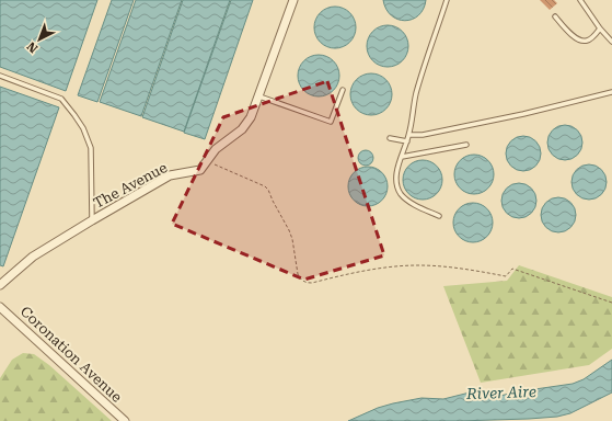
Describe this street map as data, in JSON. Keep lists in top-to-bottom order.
{
  "streets": {
    "street": ["The Avenue", "Coronation Avenue"]
  },
  "water": ["River Aire"],
  "north": "bottom left"
}
